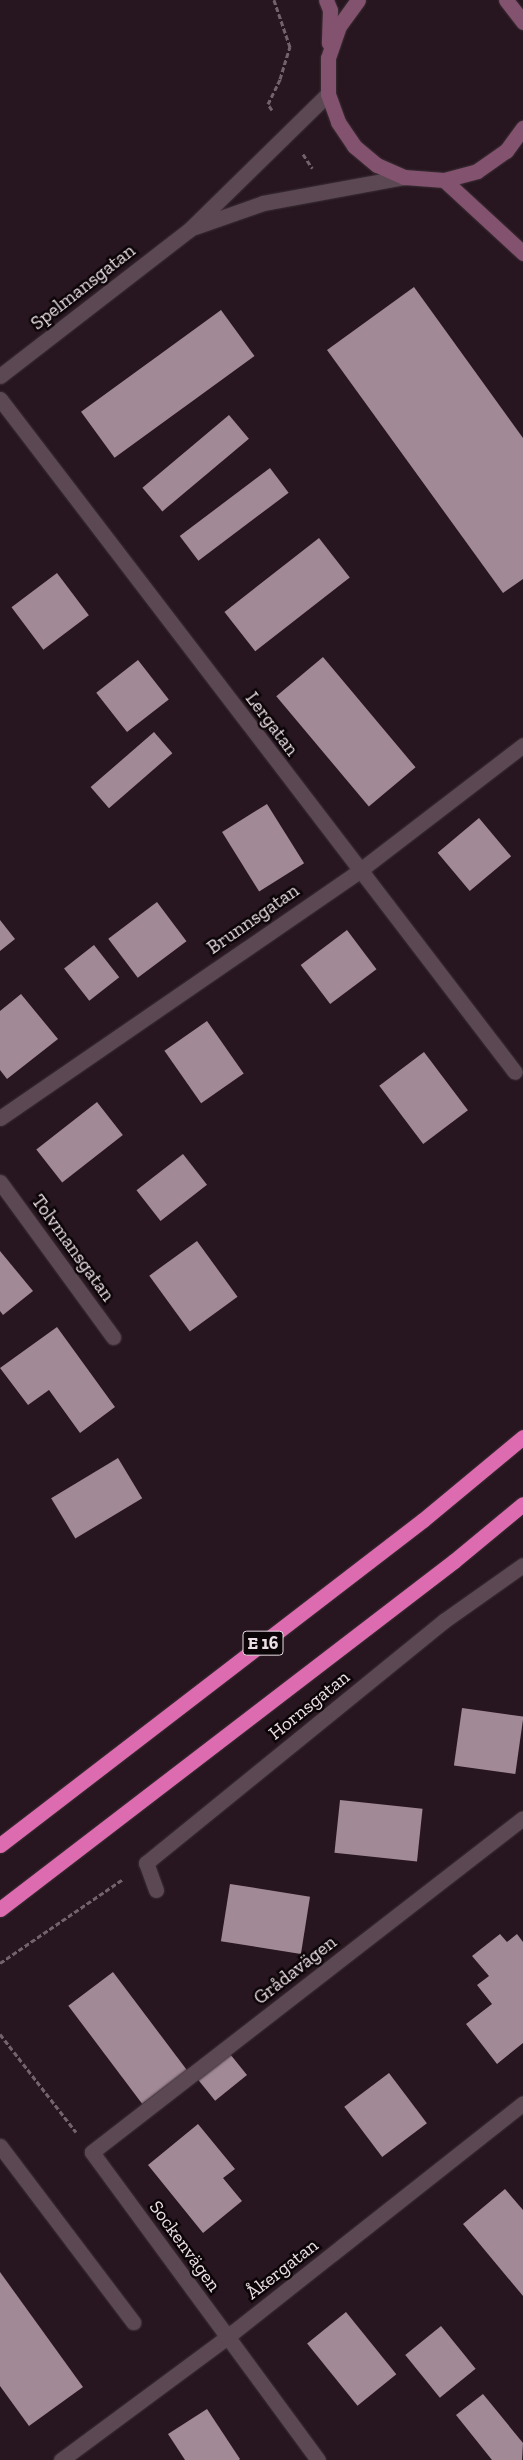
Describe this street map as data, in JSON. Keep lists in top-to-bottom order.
{
  "streets": {
    "highway": ["E 16"],
    "street": [
      "Spelmansgatan",
      "Lergatan",
      "Brunnsgatan",
      "Tolvmansgatan",
      "Hornsgatan",
      "Grådavägen",
      "Sockenvägen",
      "Åkergatan"
    ]
  },
  "crossings": [
    ["Lergatan", "Brunnsgatan"],
    ["Grådavägen", "Sockenvägen"],
    ["Sockenvägen", "Åkergatan"]
  ]
}
